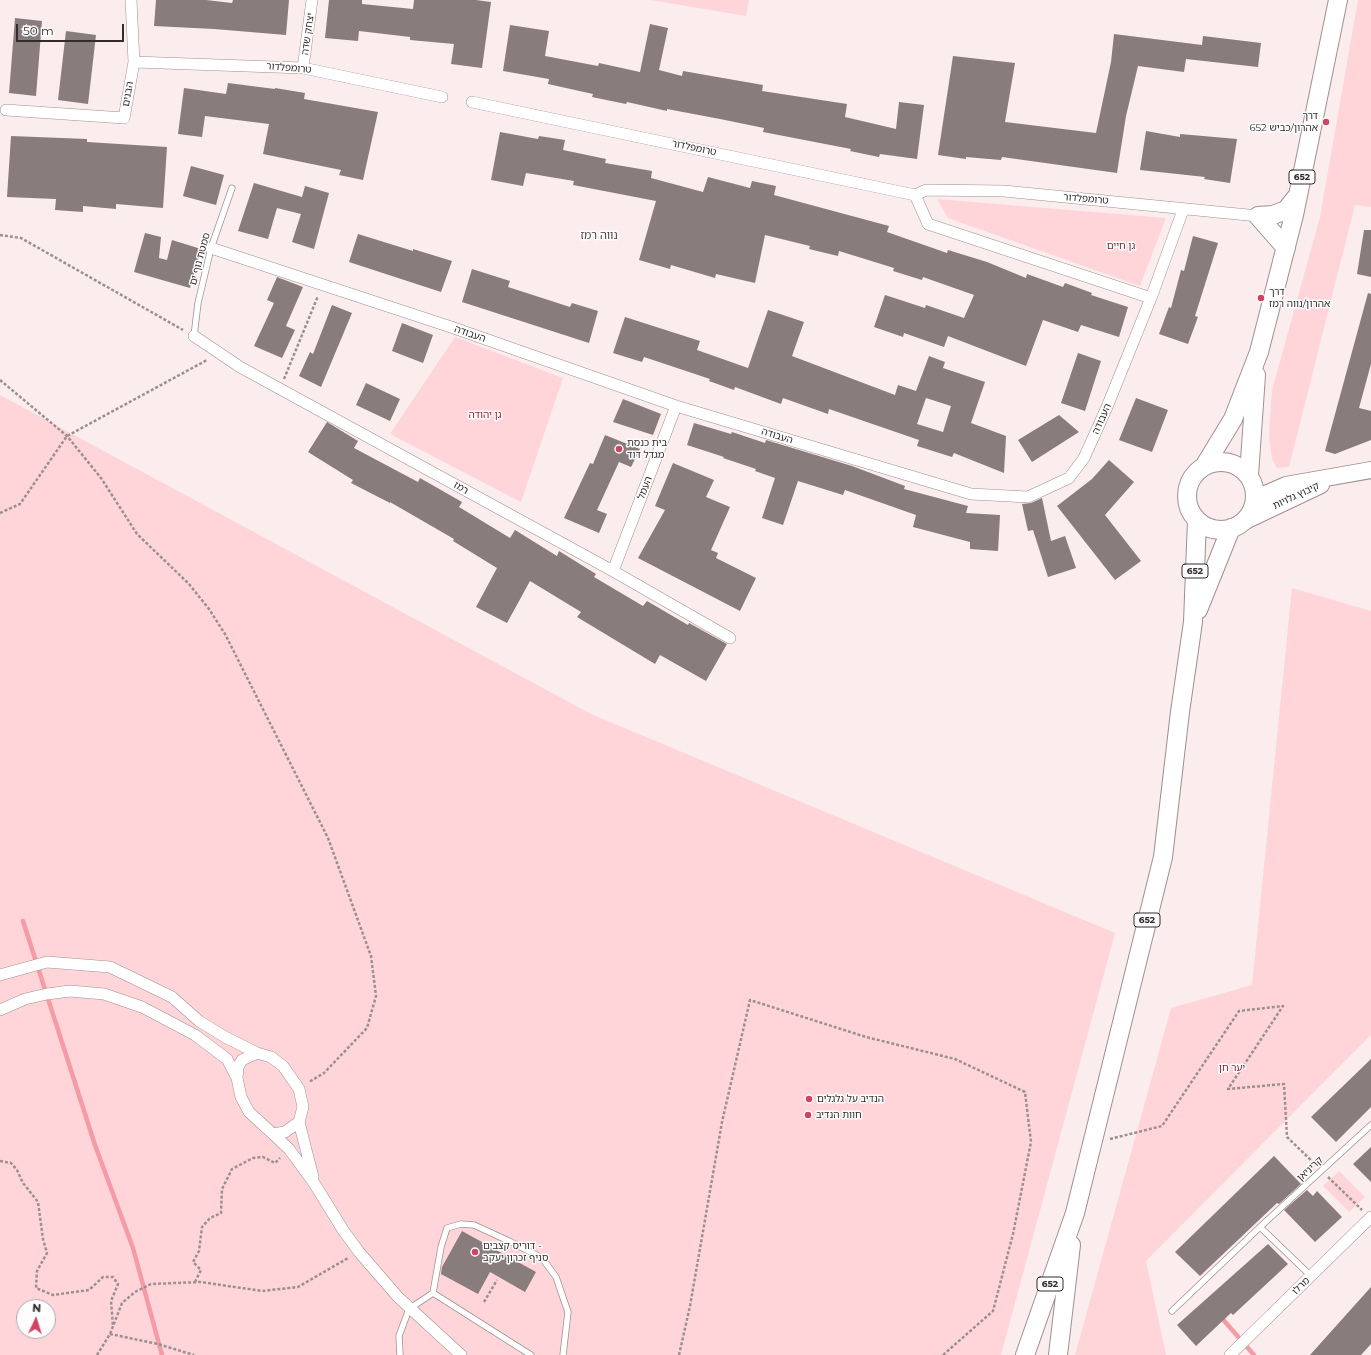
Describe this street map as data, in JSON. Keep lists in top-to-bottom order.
{
  "streets": {
    "main road": ["652"],
    "street": [
      "יצחק שדה",
      "טרומפלדור",
      "הבנים",
      "העבודה",
      "רמז",
      "העמל",
      "קיבוץ גלויות",
      "מרלו"
    ],
    "lane": ["סמטת נוף ים", "קריניאן"]
  },
  "crossings": [
    ["יצחק שדה", "טרומפלדור"],
    ["טרומפלדור", "הבנים"],
    ["טרומפלדור", "העבודה"],
    ["652", "קיבוץ גלויות"],
    ["סמטת נוף ים", "העבודה"],
    ["סמטת נוף ים", "רמז"],
    ["העבודה", "העמל"],
    ["רמז", "העמל"]
  ],
  "districts": ["נווה רמז"],
  "parks": ["גן חיים", "גן יהודה", "יער חן"],
  "places": [
    "דרך אהרון/כביש 652",
    "דרך אהרון/נווה רמז",
    "בית כנסת מגדל דוד",
    "הנדיב על גלגלים",
    "חוות הנדיב",
    "דוריס קצבים - סניף זכרון יעקב"
  ],
  "scale_bar": "50 m",
  "north": "top"
}
